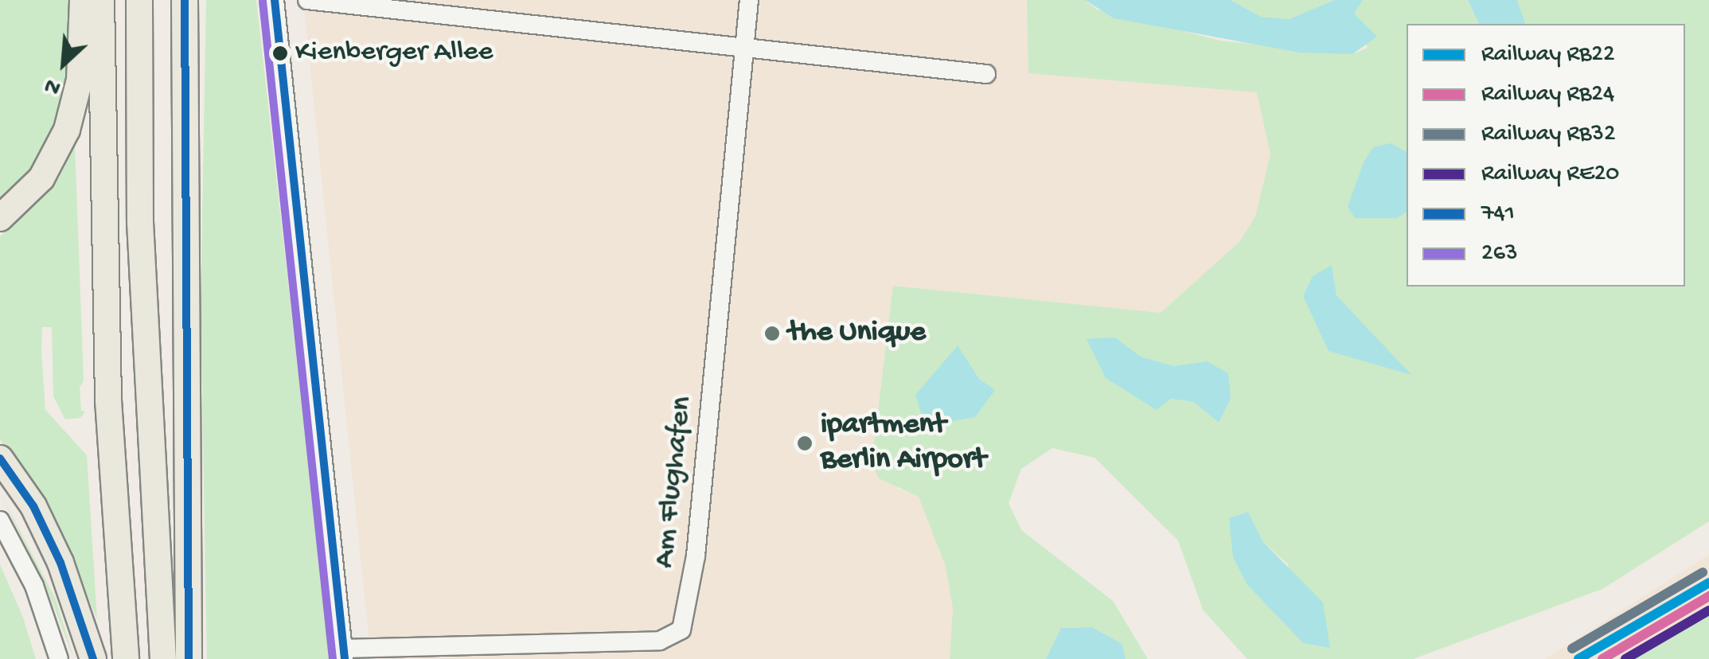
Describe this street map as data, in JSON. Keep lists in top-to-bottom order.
{
  "streets": {
    "street": ["Am Flughafen"]
  },
  "places": ["Kienberger Allee", "the Unique", "ipartment Berlin Airport"],
  "lines": [
    "transit line 741",
    "transit line 263",
    "rail line RB32",
    "rail line RB22",
    "rail line RB24",
    "rail line RE20"
  ],
  "legend": [
    "Railway RB22",
    "Railway RB24",
    "Railway RB32",
    "Railway RE20",
    "741",
    "263"
  ],
  "north": "bottom left"
}
